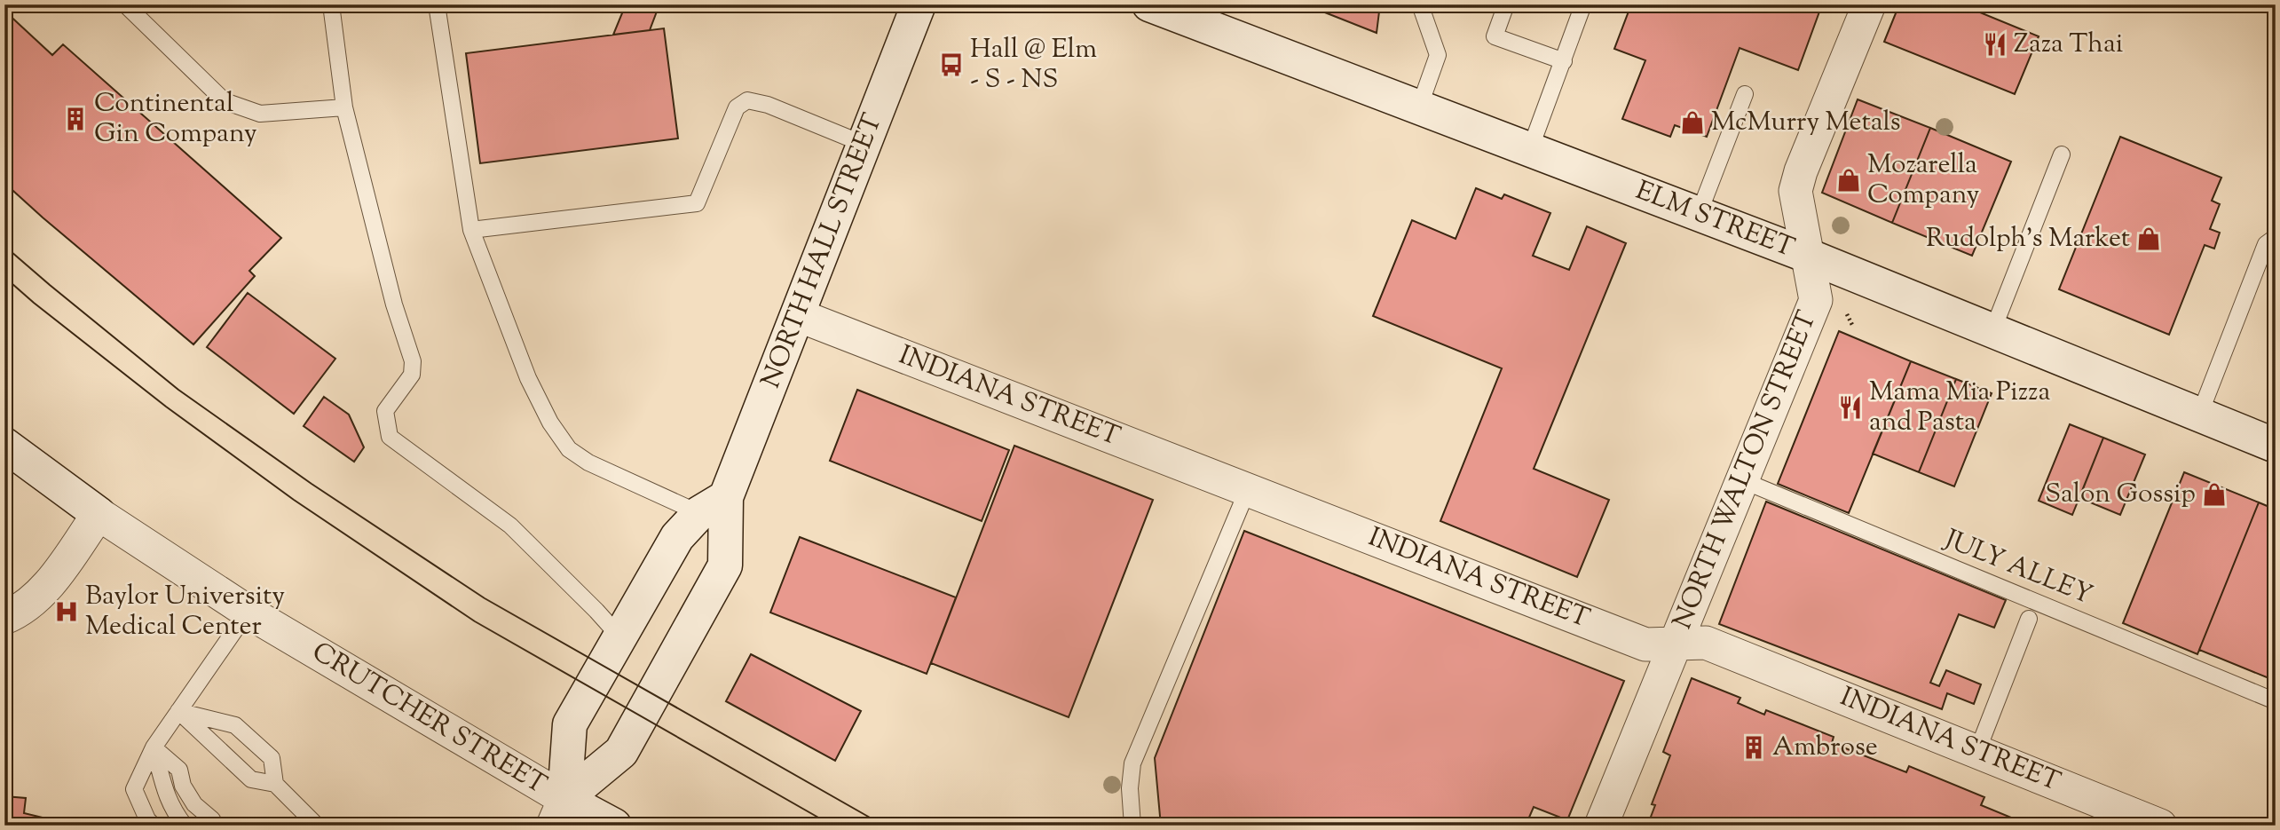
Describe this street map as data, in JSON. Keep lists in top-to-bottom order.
{
  "streets": {
    "street": [
      "ELM STREET",
      "NORTH HALL STREET",
      "INDIANA STREET",
      "NORTH WALTON STREET",
      "CRUTCHER STREET"
    ],
    "lane": ["JULY ALLEY"]
  },
  "crossings": [
    ["ELM STREET", "NORTH WALTON STREET"],
    ["NORTH HALL STREET", "INDIANA STREET"],
    ["NORTH HALL STREET", "CRUTCHER STREET"],
    ["INDIANA STREET", "NORTH WALTON STREET"],
    ["NORTH WALTON STREET", "JULY ALLEY"]
  ],
  "places": {
    "restaurant": ["Zaza Thai", "Mama Mia Pizza and Pasta"],
    "bus stop": ["Hall @ Elm - S - NS"],
    "building": ["Continental Gin Company", "Ambrose"],
    "shop": [
      "McMurry Metals",
      "Mozarella Company",
      "Rudolph's Market",
      "Salon Gossip"
    ],
    "hospital": ["Baylor University Medical Center"]
  }
}
